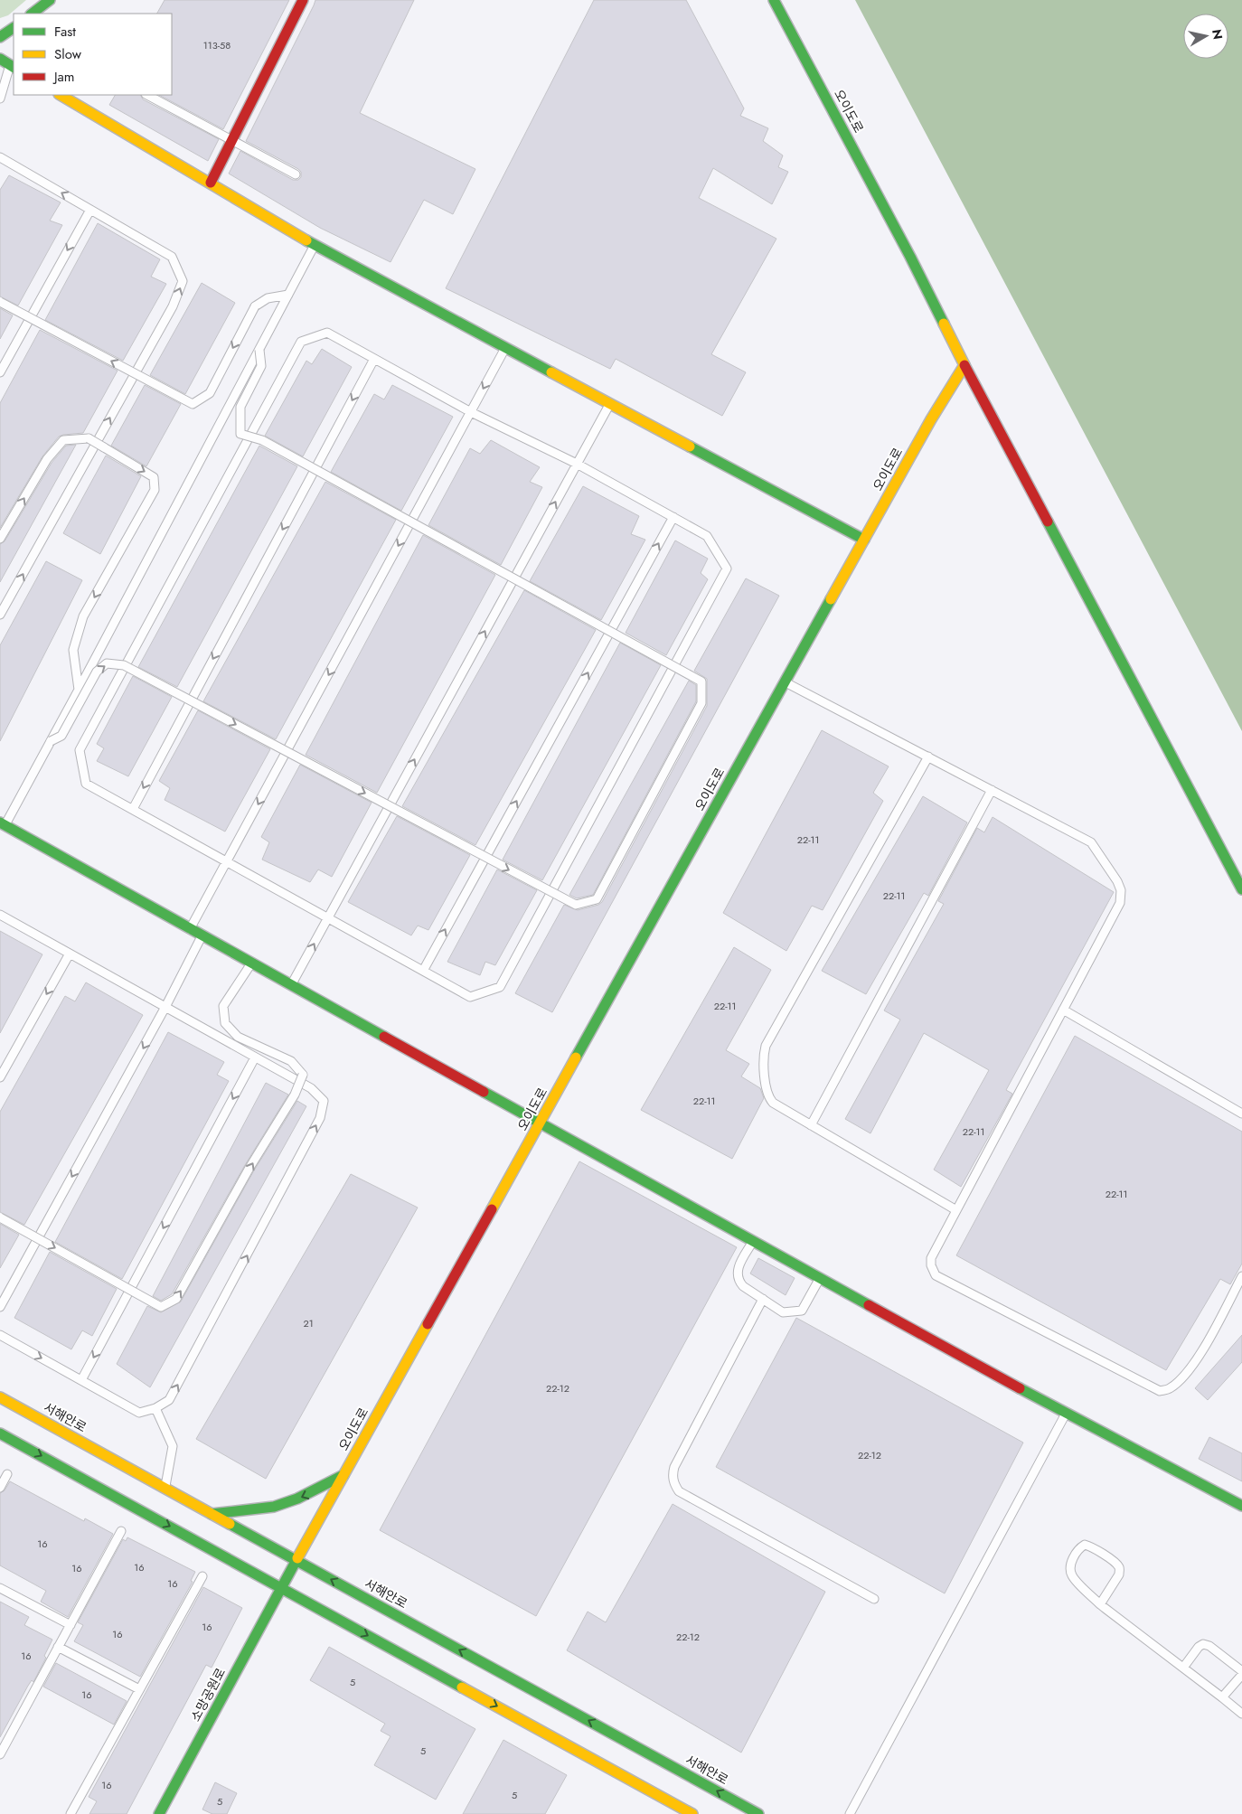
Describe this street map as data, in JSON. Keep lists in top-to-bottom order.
{
  "streets": {
    "main road": ["오이도로", "서해안로", "소망공원로"]
  },
  "crossings": [
    ["오이도로", "서해안로"],
    ["오이도로", "소망공원로"]
  ],
  "house_numbers": [
    "113-58",
    "22-11",
    "22-11",
    "22-11",
    "22-11",
    "22-11",
    "22-11",
    "21",
    "22-12",
    "22-12",
    "16",
    "16",
    "16",
    "16",
    "16",
    "16",
    "22-12",
    "16",
    "5",
    "16",
    "5",
    "16",
    "5",
    "5"
  ],
  "legend": ["Fast", "Slow", "Jam"],
  "north": "right"
}
